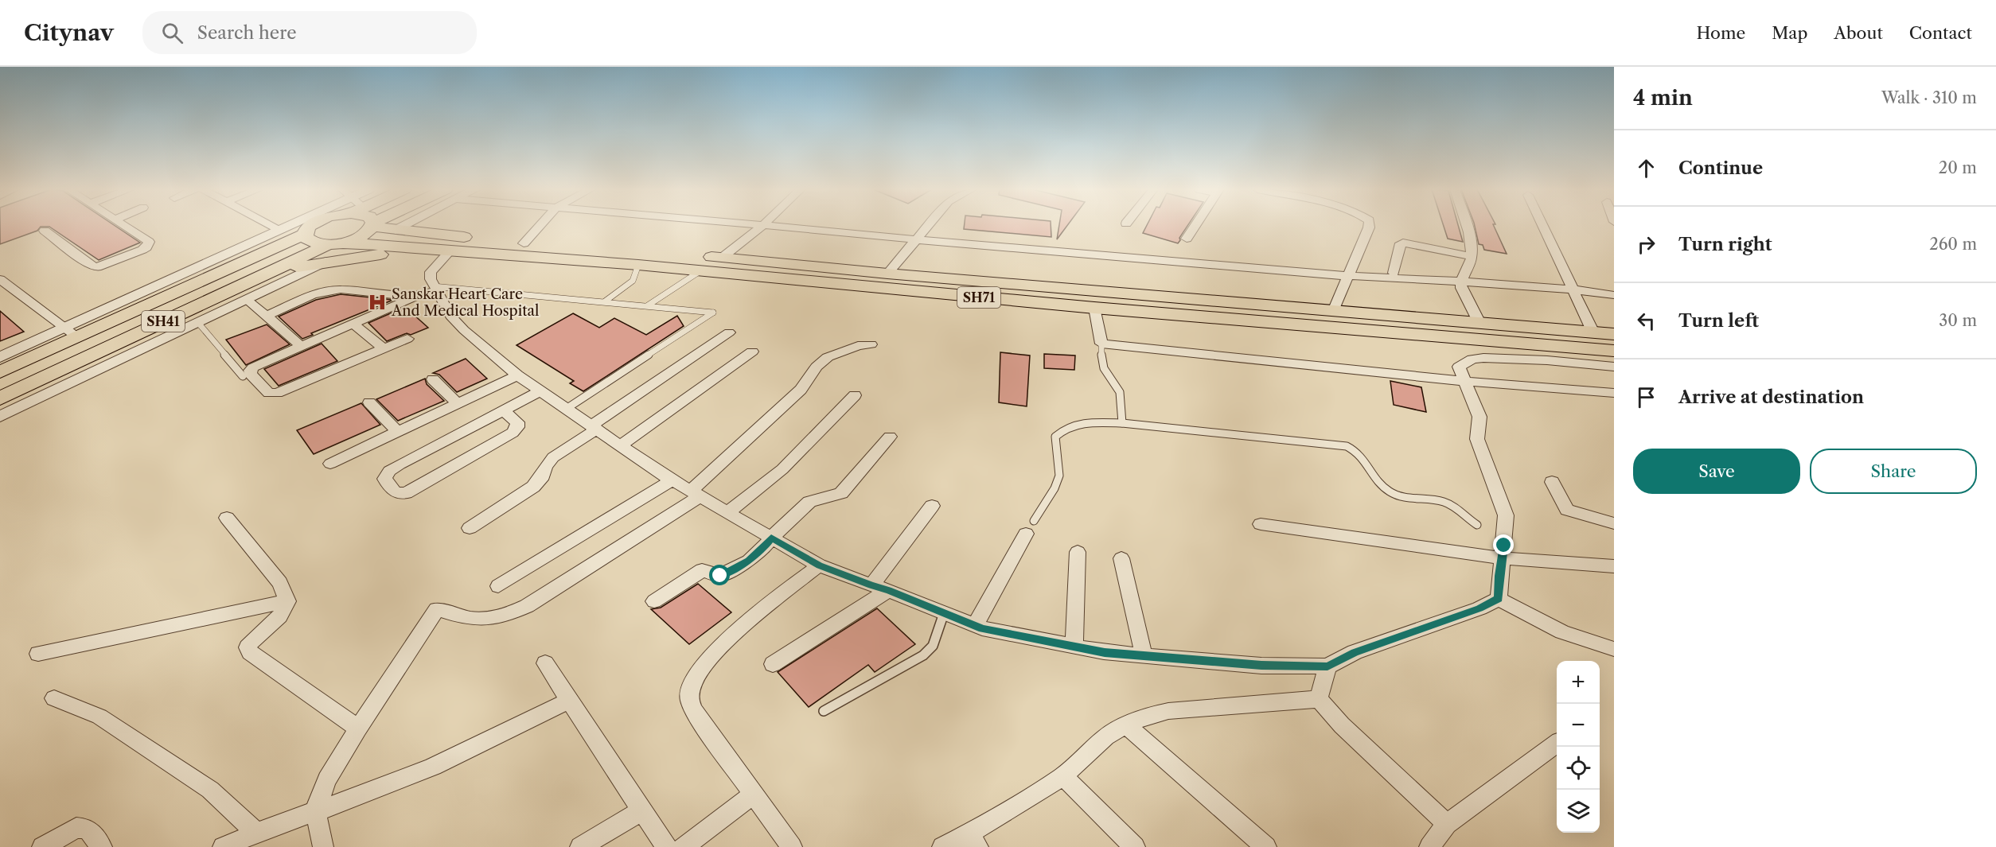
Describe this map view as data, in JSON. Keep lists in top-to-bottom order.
{
  "streets": {
    "main road": ["SH71", "SH41"]
  },
  "crossings": [
    ["SH71", "SH41"]
  ],
  "places": {
    "hospital": ["Sanskar Heart Care And Medical Hospital"]
  },
  "page": {
    "header": "Citynav",
    "search": "Search here",
    "nav": [
      "Home",
      "Map",
      "About",
      "Contact"
    ],
    "heading": ["4 min", "Walk · 310 m"],
    "list": [
      ["Continue", "20 m"],
      ["Turn right", "260 m"],
      ["Turn left", "30 m"],
      "Arrive at destination"
    ],
    "buttons": ["Save", "Share"],
    "map_buttons": ["+", "−"]
  }
}
